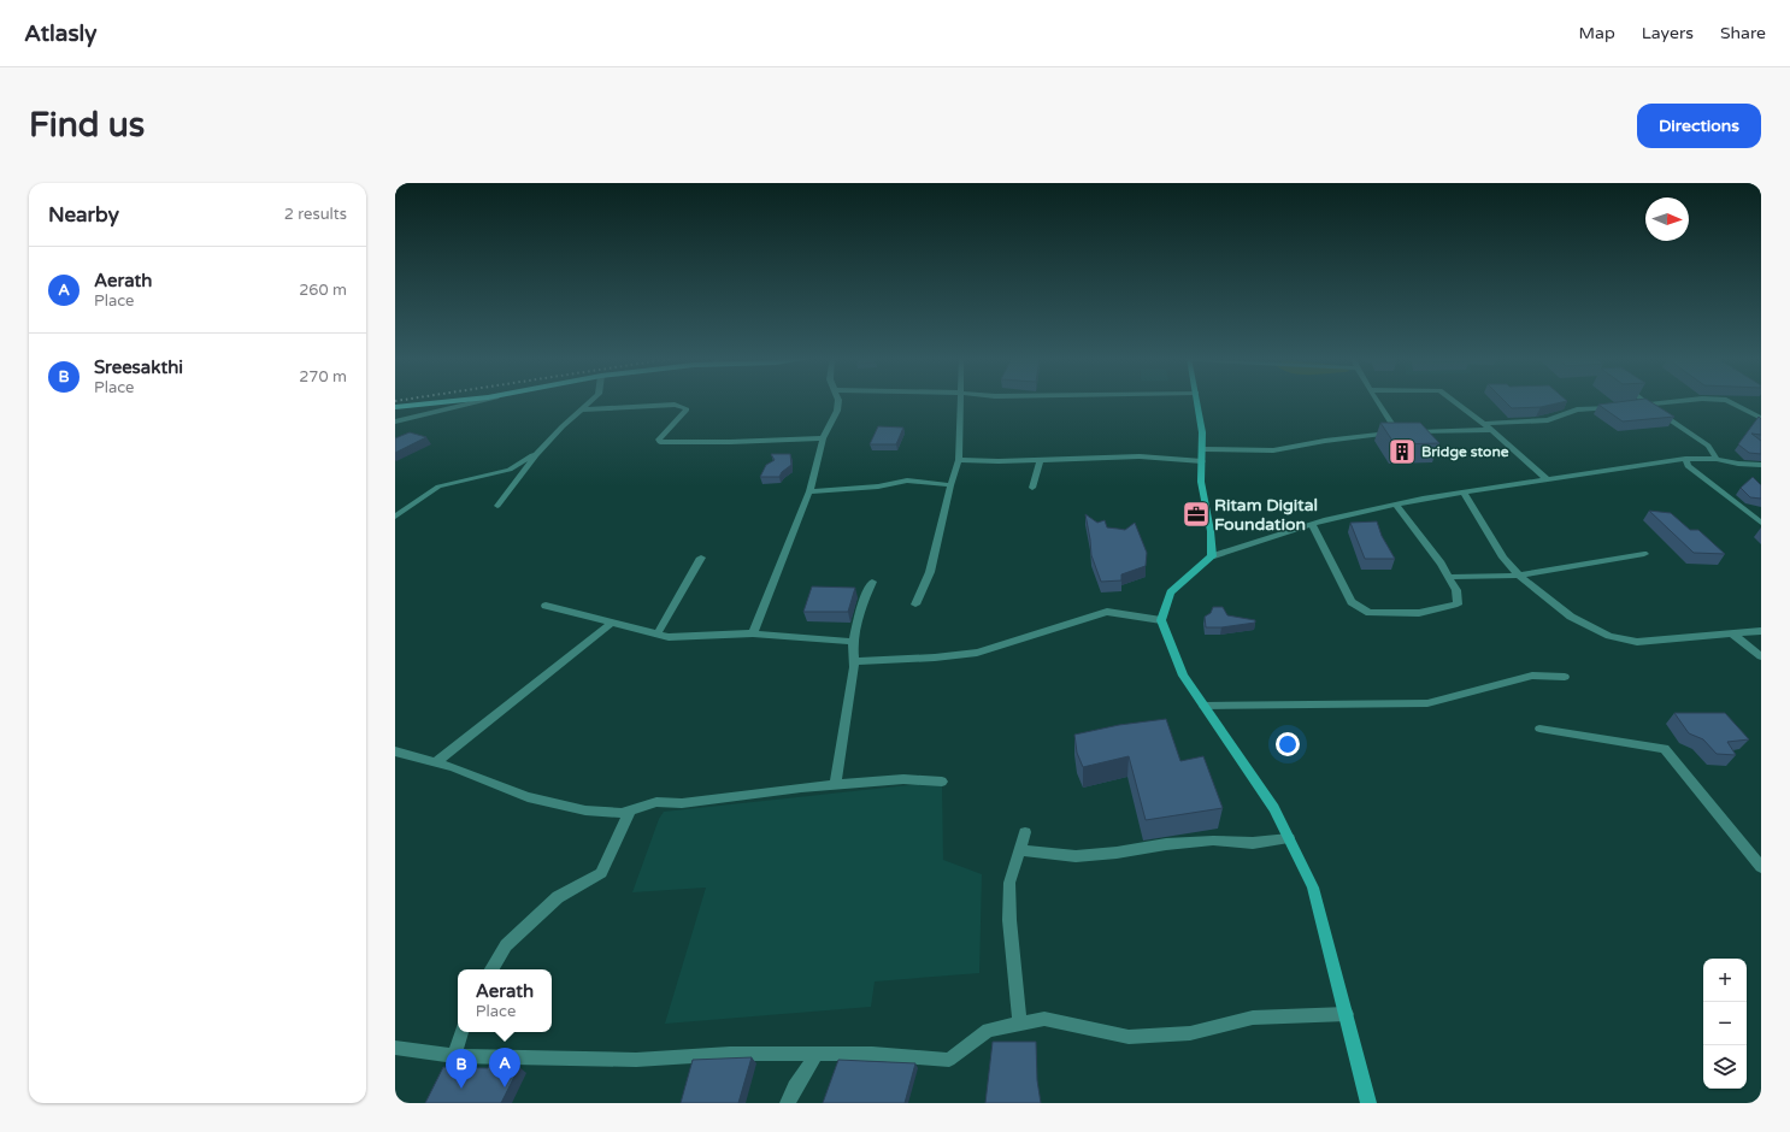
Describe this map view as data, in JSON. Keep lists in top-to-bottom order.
{
  "places": {
    "building": ["Bridge stone"],
    "office": ["Ritam Digital Foundation"]
  },
  "north": "right",
  "page": {
    "header": "Atlasly",
    "nav": ["Map", "Layers", "Share"],
    "buttons": "Directions",
    "title": "Find us",
    "heading": ["Nearby", "2 results"],
    "list": [
      {
        "mark": "A",
        "name": "Aerath",
        "note": "Place",
        "value": "260 m"
      },
      {
        "mark": "B",
        "name": "Sreesakthi",
        "note": "Place",
        "value": "270 m"
      }
    ],
    "map_buttons": ["+", "−"],
    "popup": ["Aerath", "Place"],
    "pins": ["A", "B"]
  }
}
